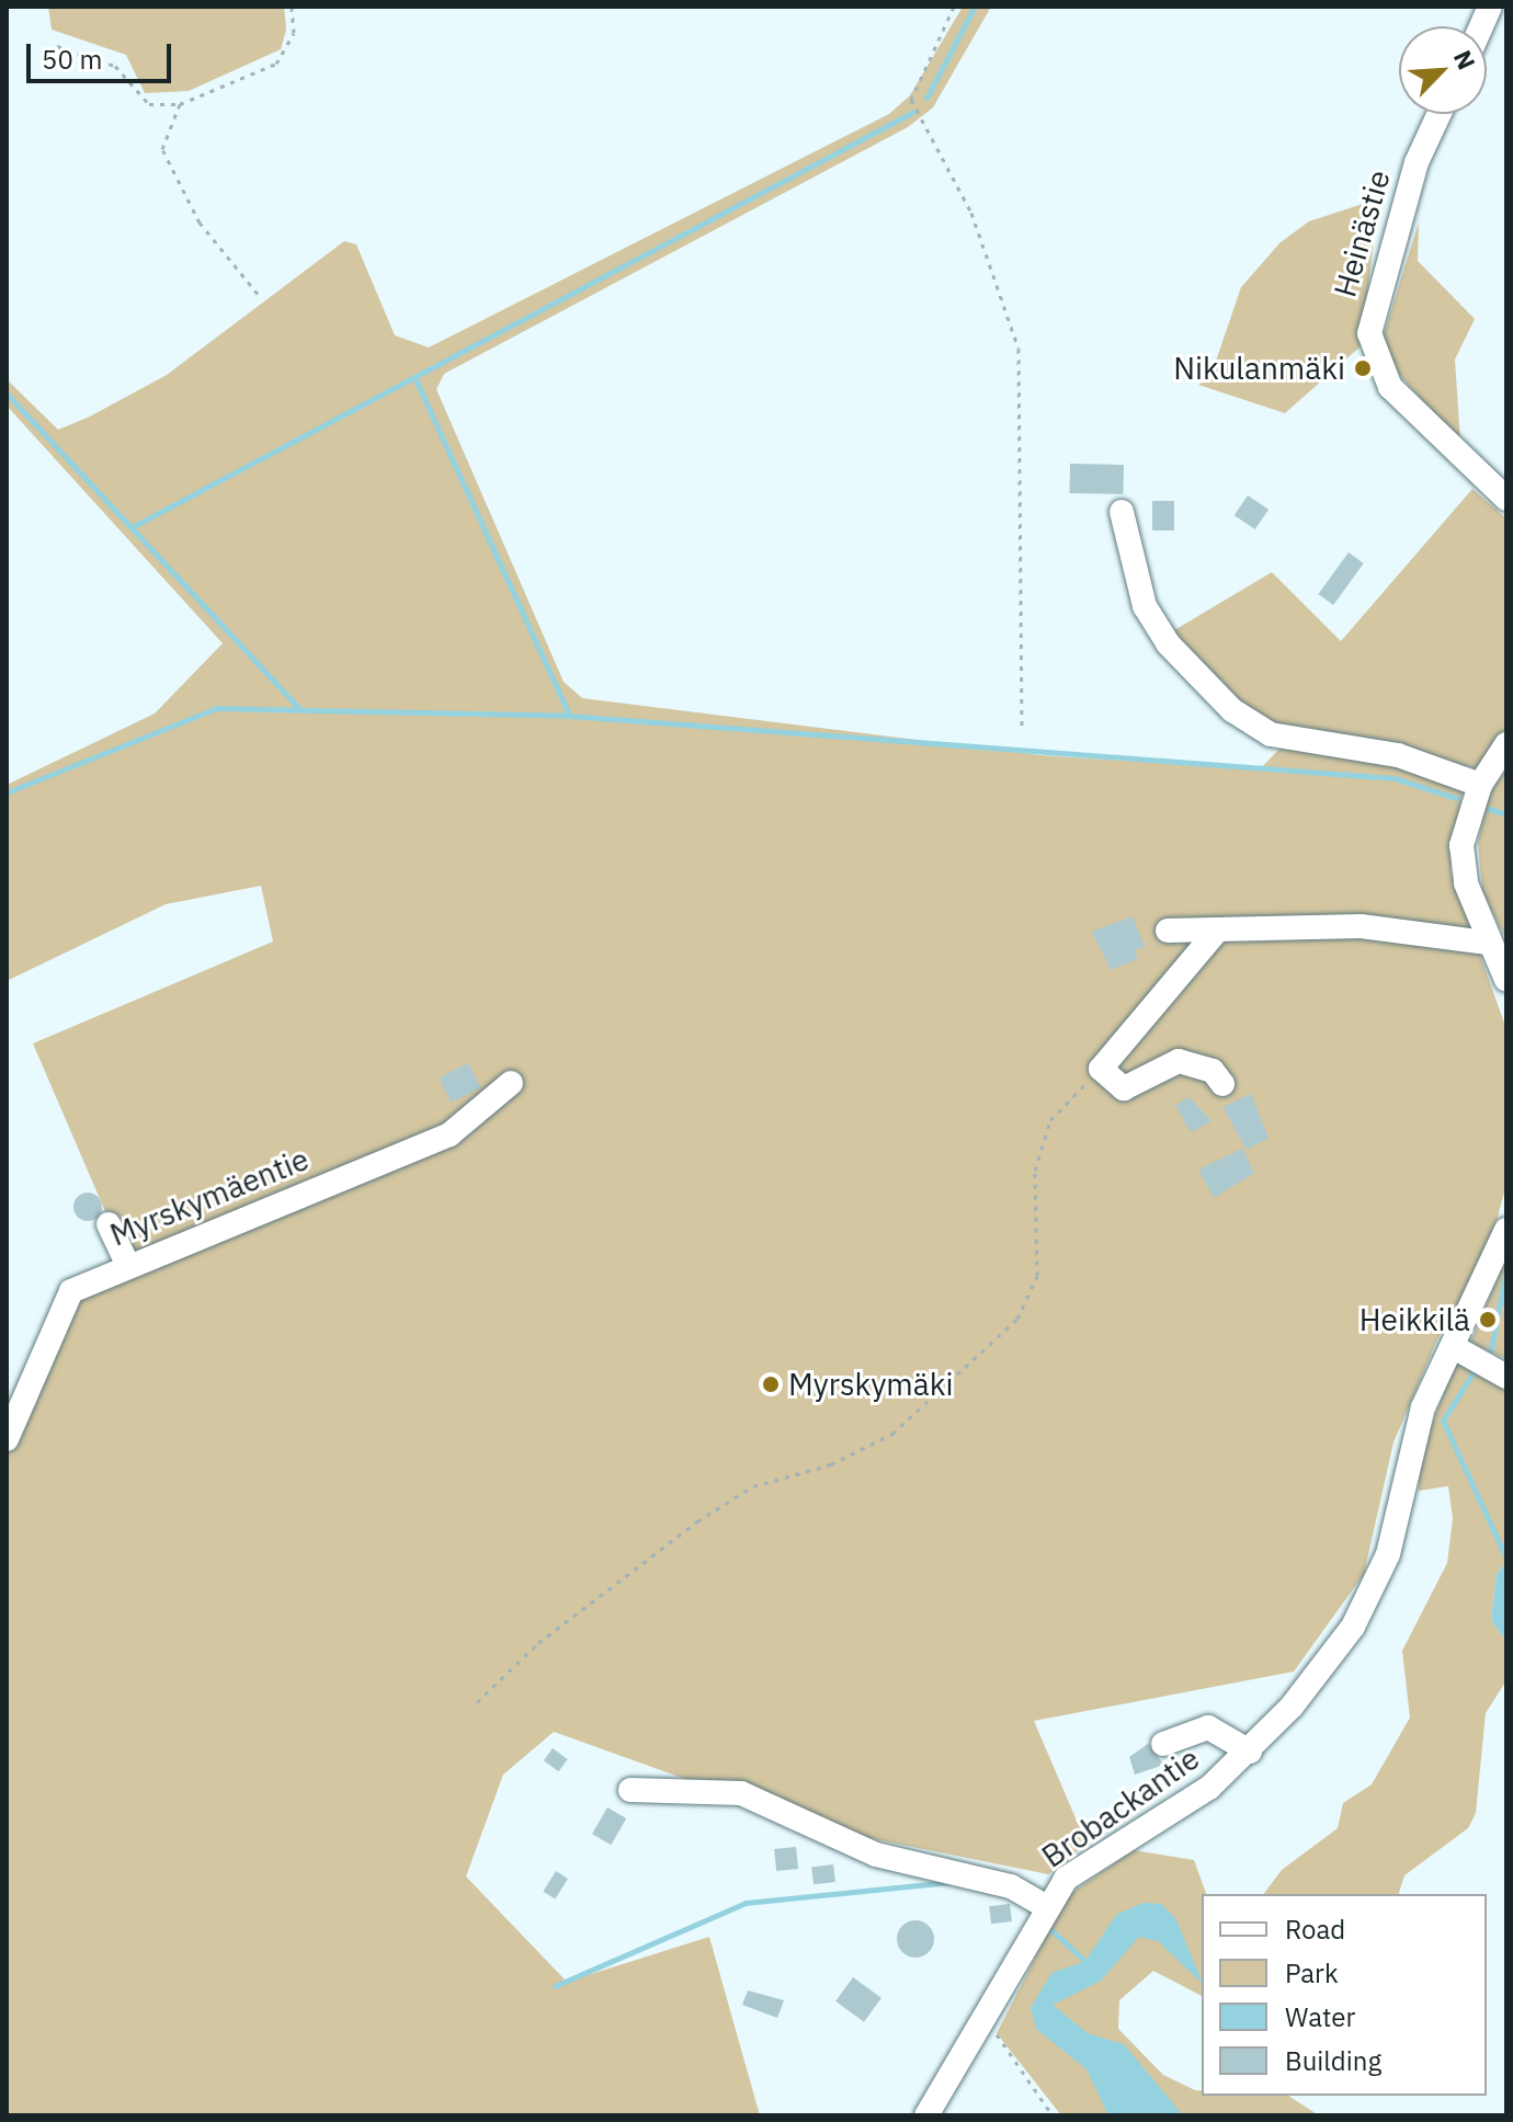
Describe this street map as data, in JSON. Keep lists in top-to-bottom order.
{
  "streets": {
    "street": ["Heinästie", "Myrskymäentie", "Brobackantie"]
  },
  "places": ["Nikulanmäki", "Heikkilä", "Myrskymäki"],
  "legend": [
    "Road",
    "Park",
    "Water",
    "Building"
  ],
  "scale_bar": "50 m",
  "north": "top right"
}
